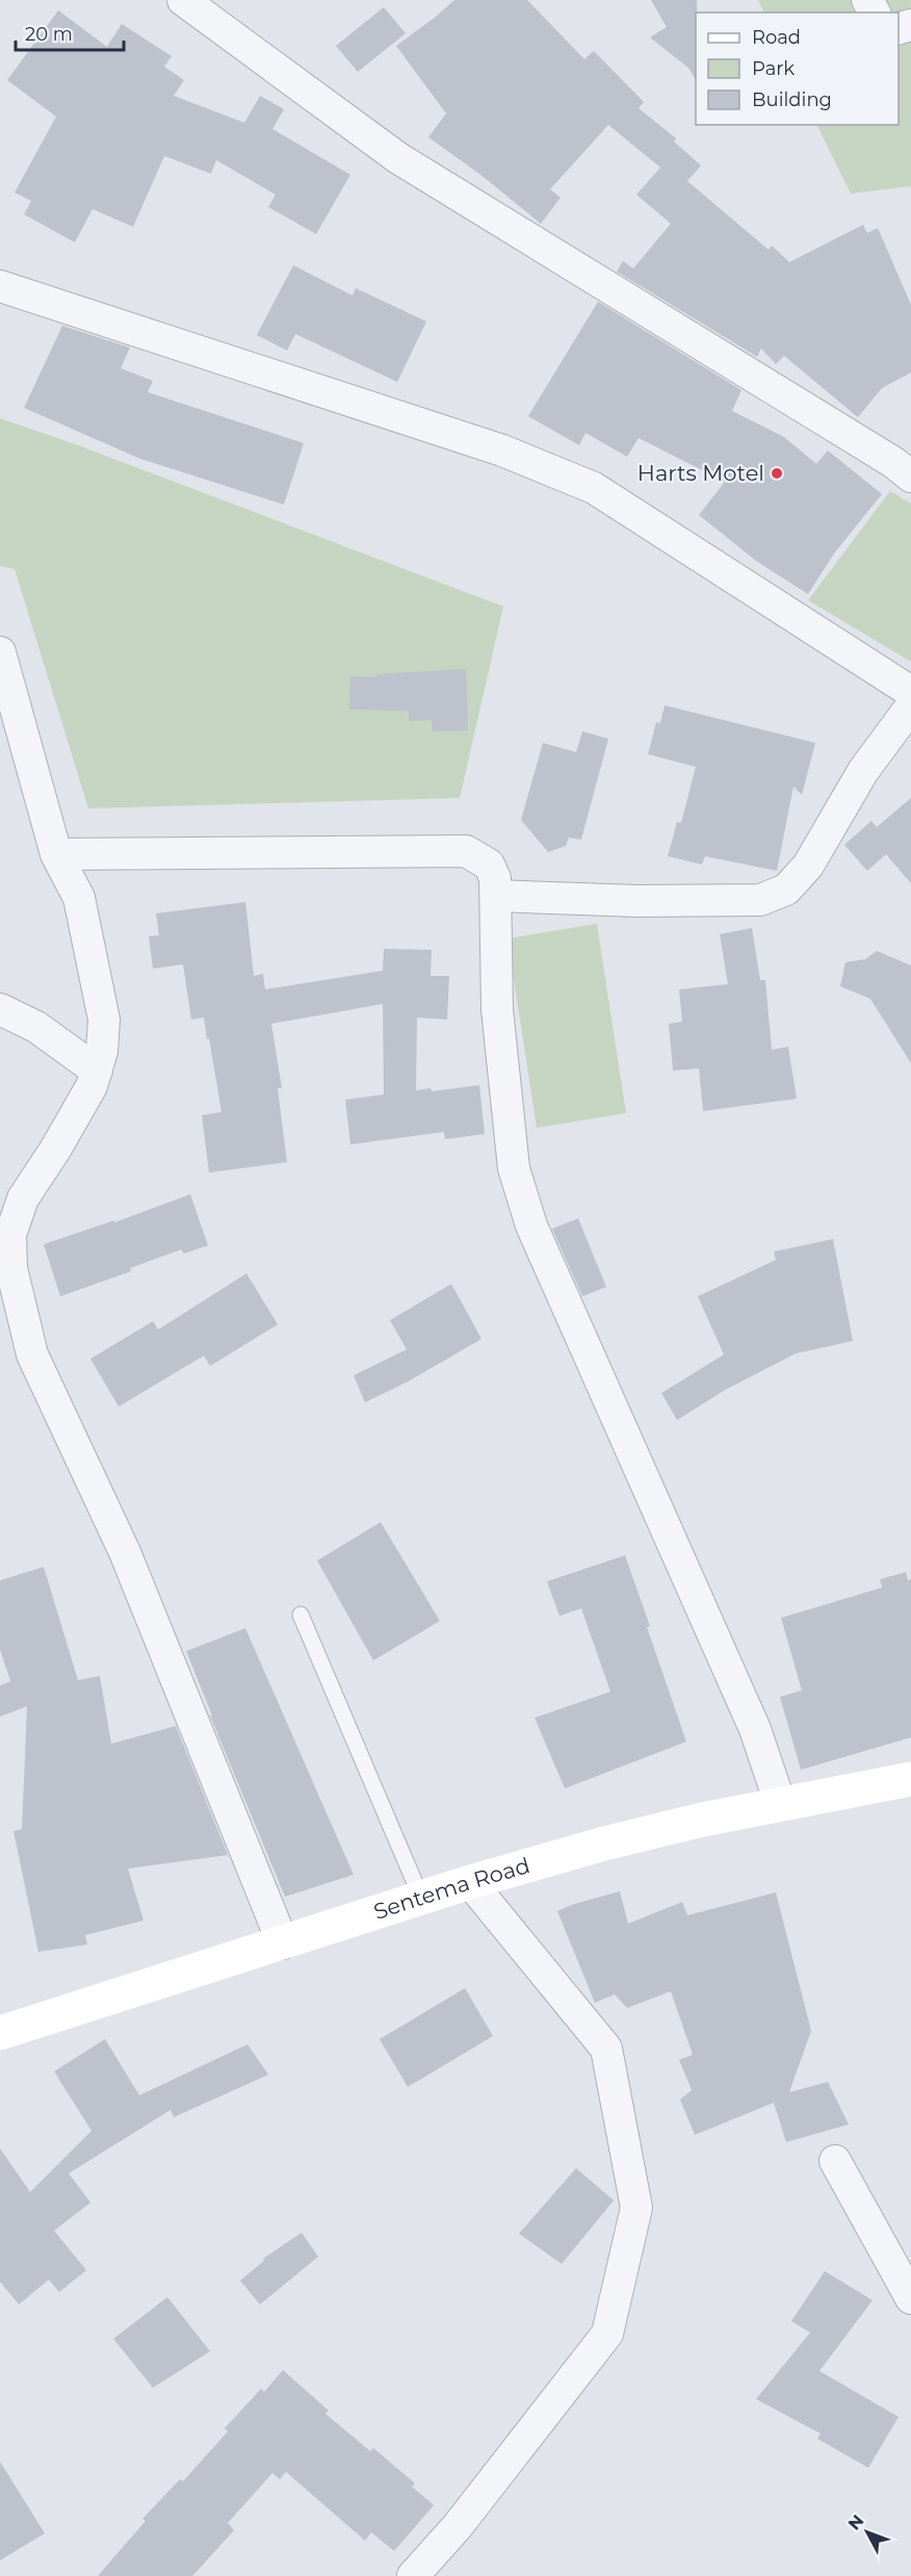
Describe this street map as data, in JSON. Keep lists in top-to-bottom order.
{
  "streets": {
    "main road": ["Sentema Road"]
  },
  "places": ["Harts Motel"],
  "legend": ["Road", "Park", "Building"],
  "scale_bar": "20 m",
  "north": "top left"
}
